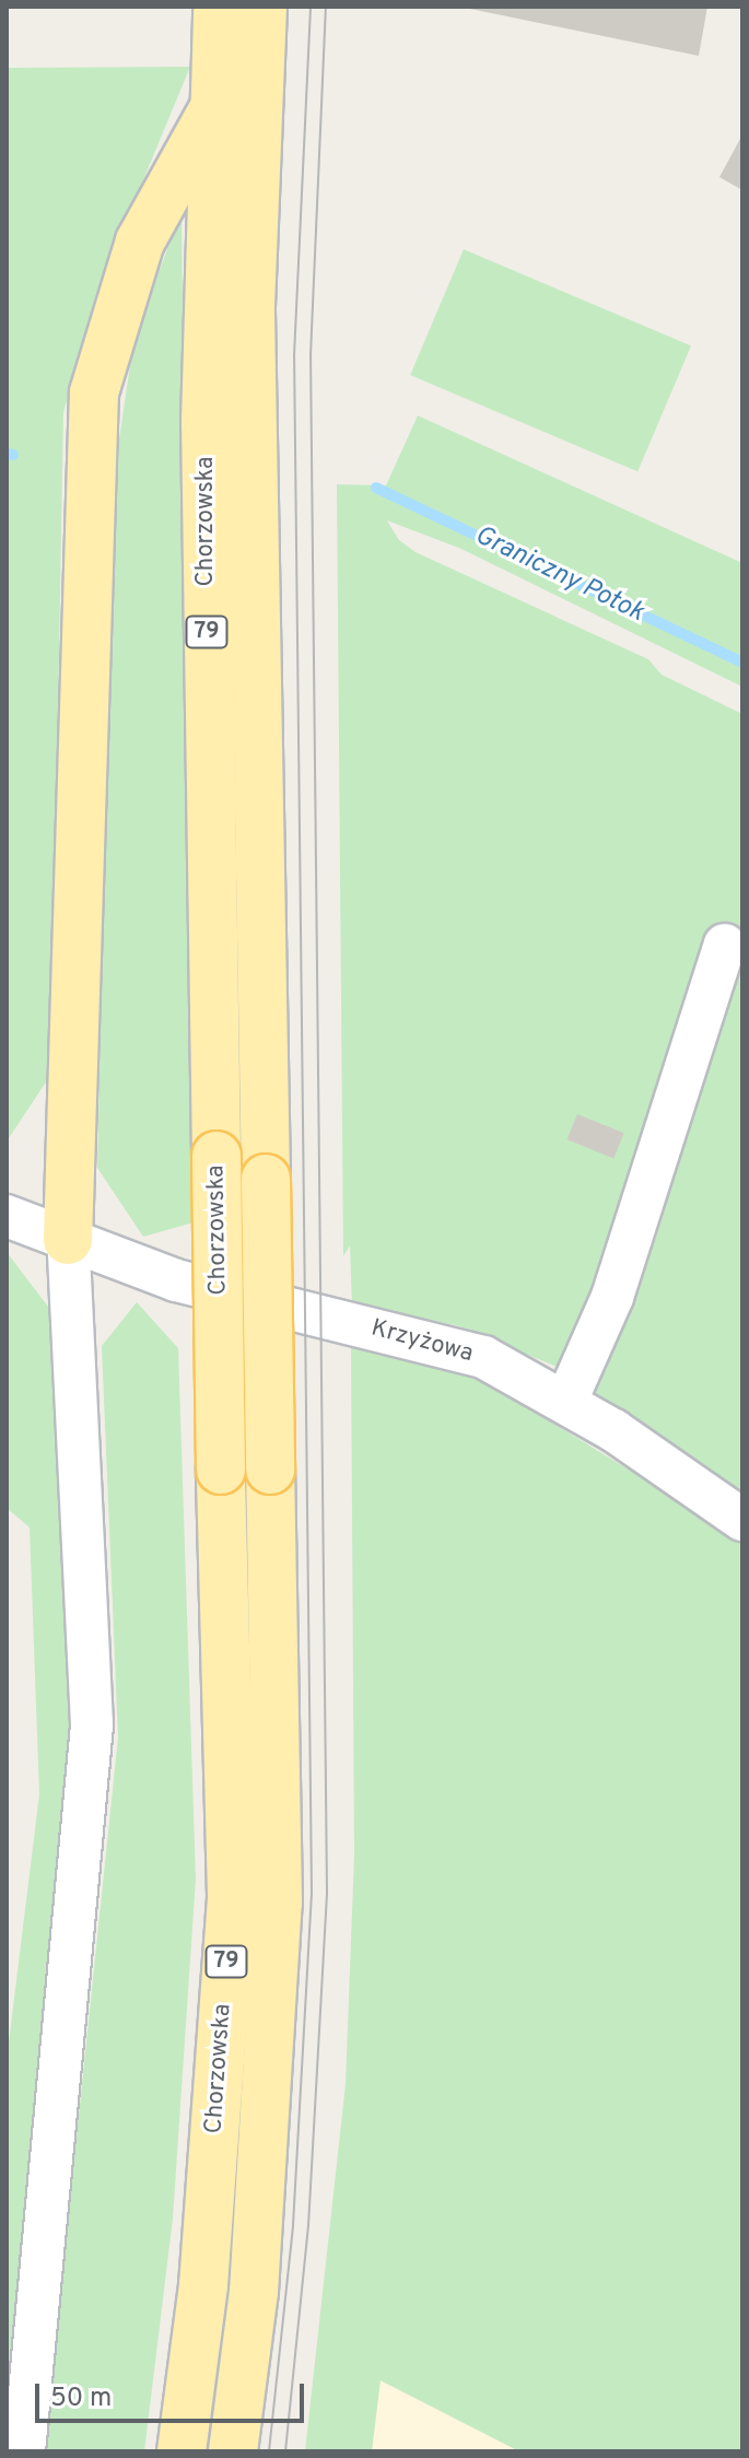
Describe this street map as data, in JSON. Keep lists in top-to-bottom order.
{
  "streets": {
    "main road": ["Chorzowska", "79"],
    "street": ["Krzyżowa"]
  },
  "water": ["Graniczny Potok"],
  "scale_bar": "50 m"
}
